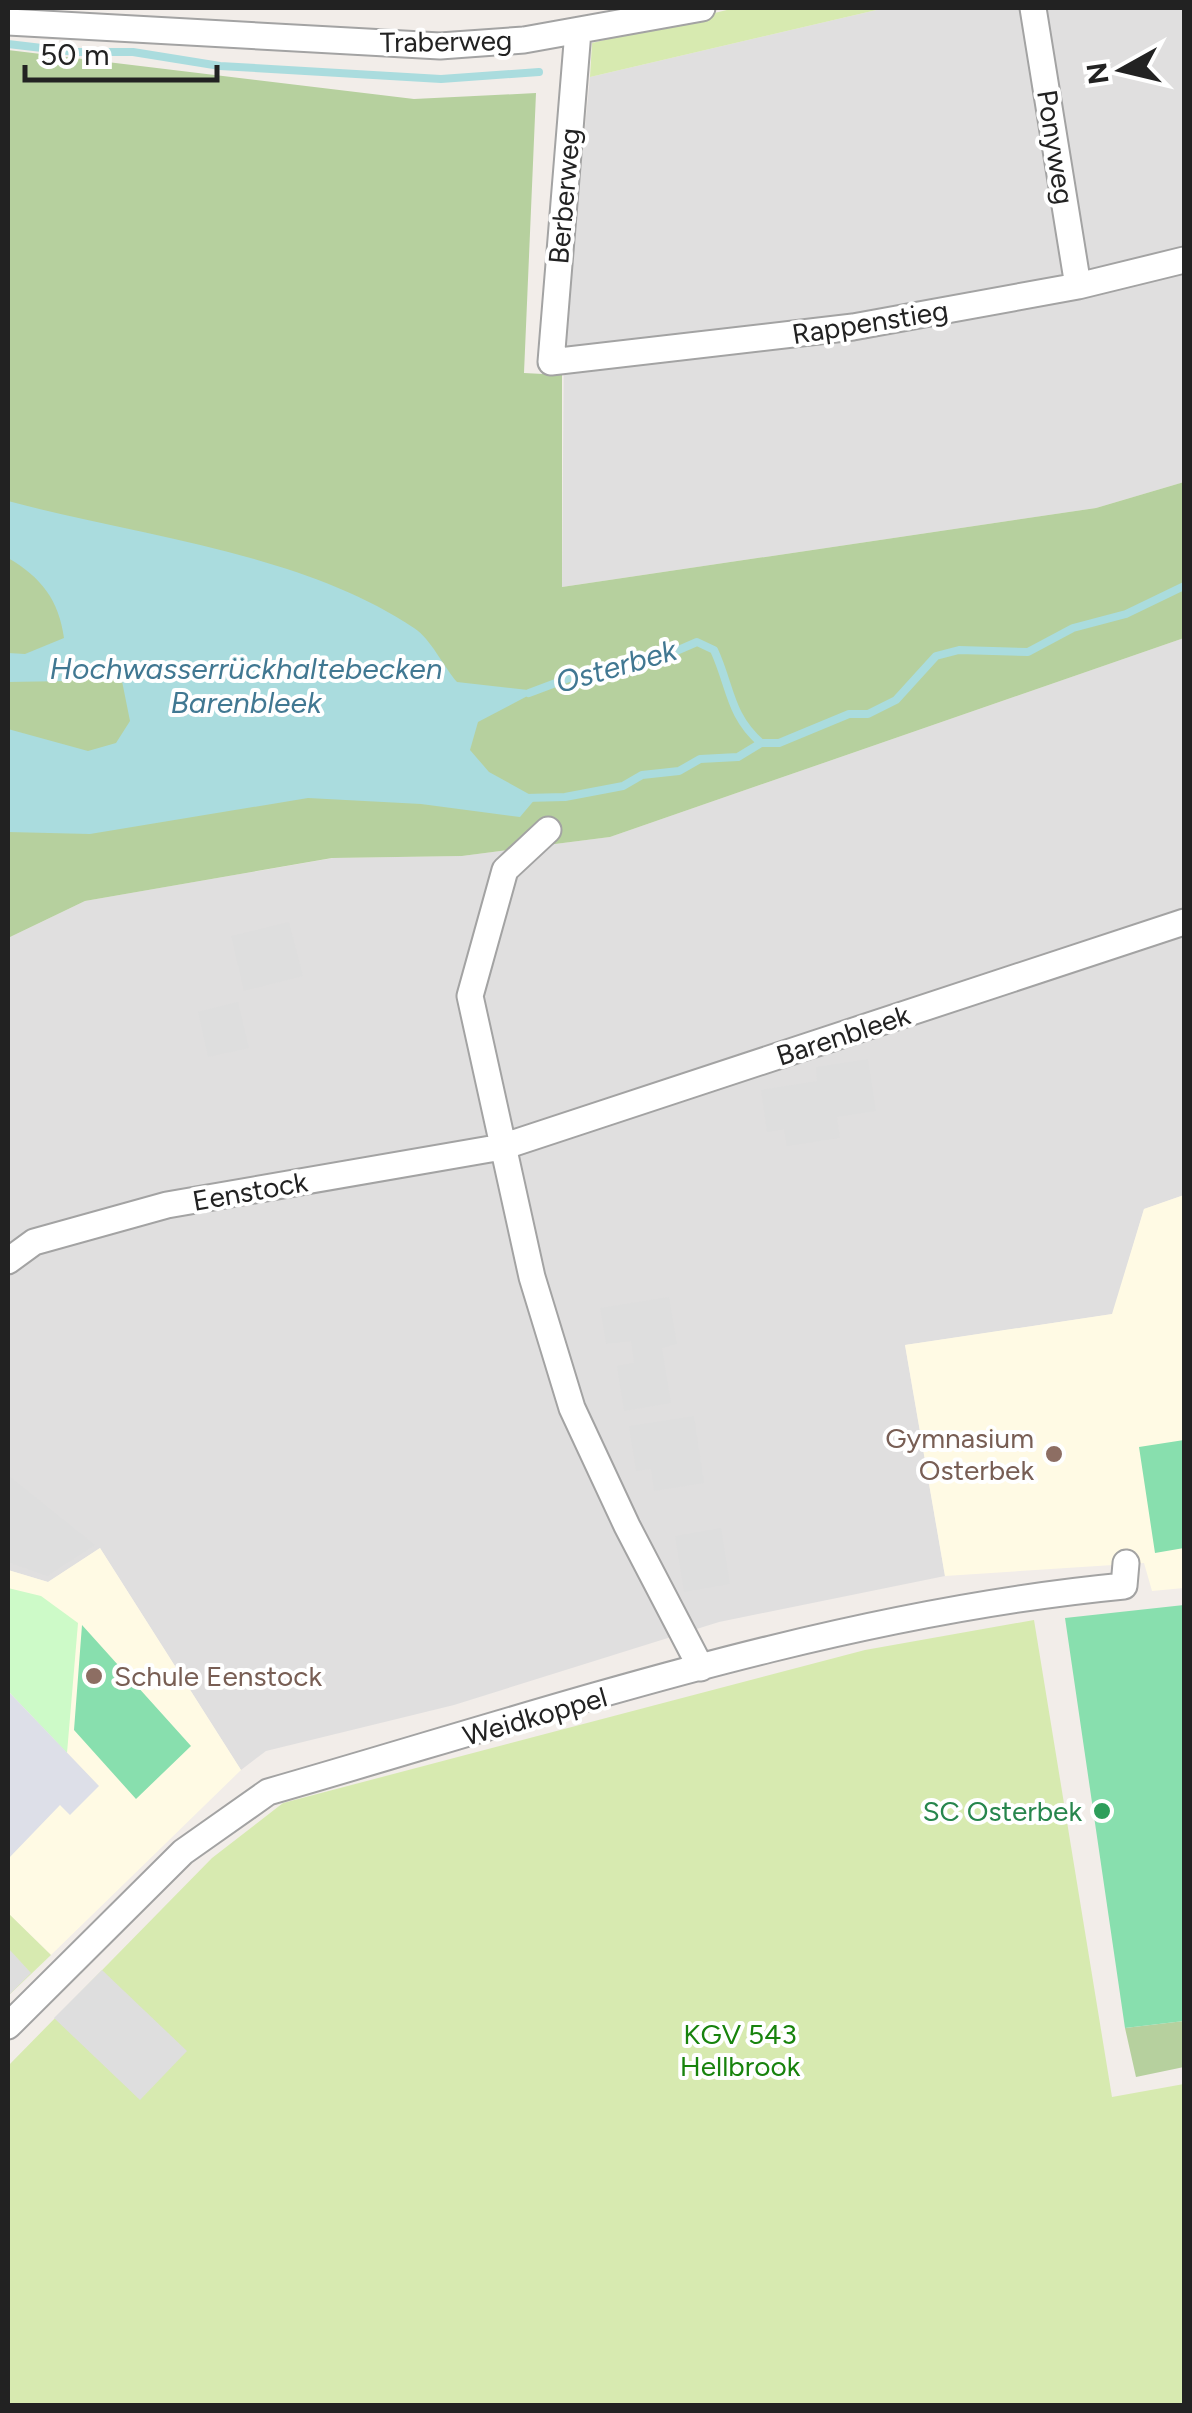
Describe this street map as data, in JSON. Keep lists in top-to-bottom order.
{
  "streets": {
    "street": [
      "Traberweg",
      "Ponyweg",
      "Berberweg",
      "Rappenstieg",
      "Barenbleek",
      "Eenstock",
      "Weidkoppel"
    ]
  },
  "crossings": [
    ["Traberweg", "Berberweg"],
    ["Ponyweg", "Rappenstieg"],
    ["Berberweg", "Rappenstieg"],
    ["Barenbleek", "Eenstock"]
  ],
  "water": ["Osterbek", "Hochwasserrückhaltebecken Barenbleek"],
  "parks": ["KGV 543 Hellbrook"],
  "places": ["Gymnasium Osterbek", "Schule Eenstock", "SC Osterbek"],
  "scale_bar": "50 m",
  "north": "left"
}
